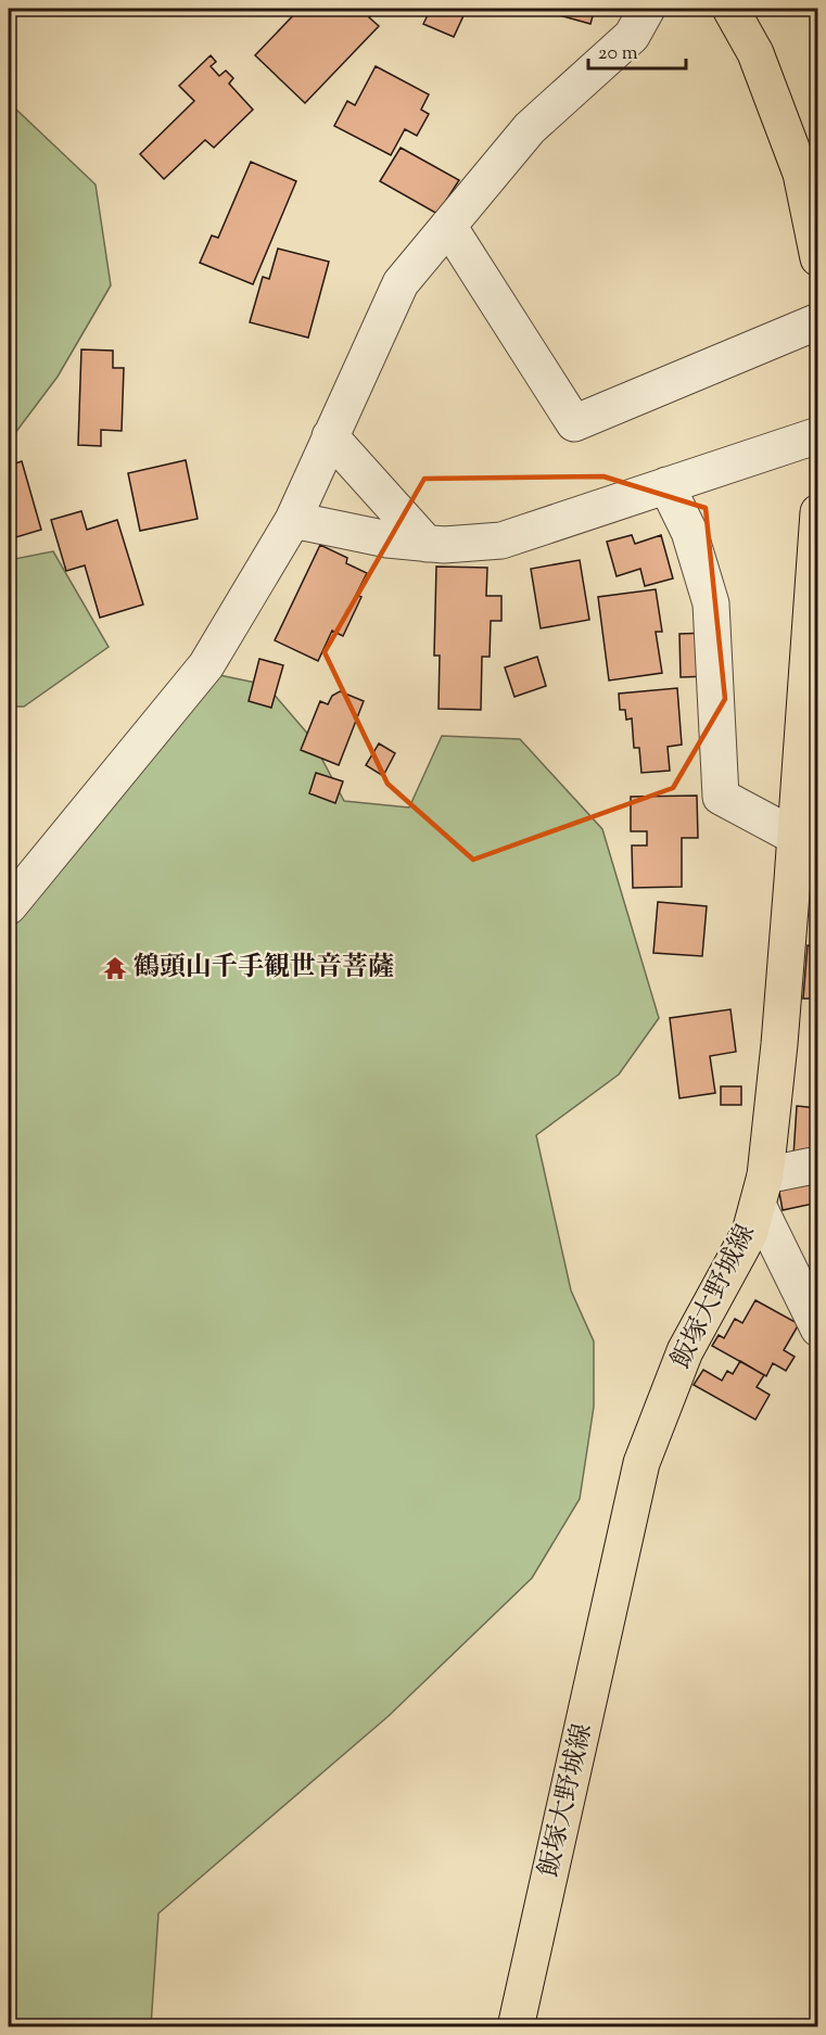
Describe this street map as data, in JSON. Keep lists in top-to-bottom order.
{
  "streets": {
    "main road": ["飯塚大野城線"]
  },
  "places": {
    "temple": ["鶴頭山千手観世音菩薩"]
  },
  "scale_bar": "20 m"
}
